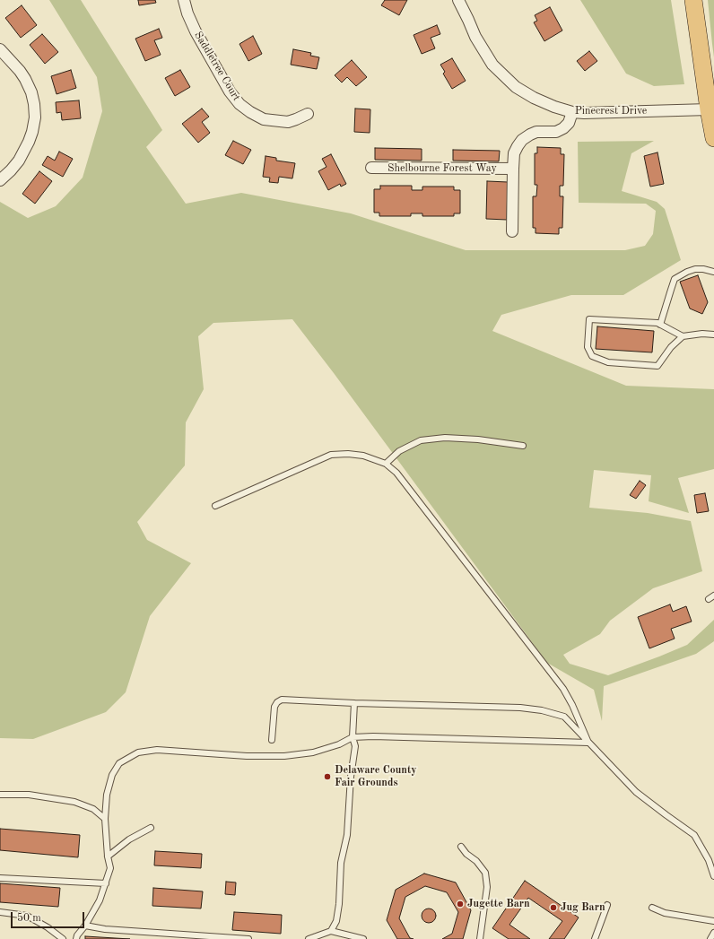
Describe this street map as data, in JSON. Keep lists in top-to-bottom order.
{
  "streets": {
    "street": ["Saddletree Court", "Pinecrest Drive", "Shelbourne Forest Way"]
  },
  "places": ["Delaware County Fair Grounds", "Jugette Barn", "Jug Barn"],
  "scale_bar": "50 m"
}
